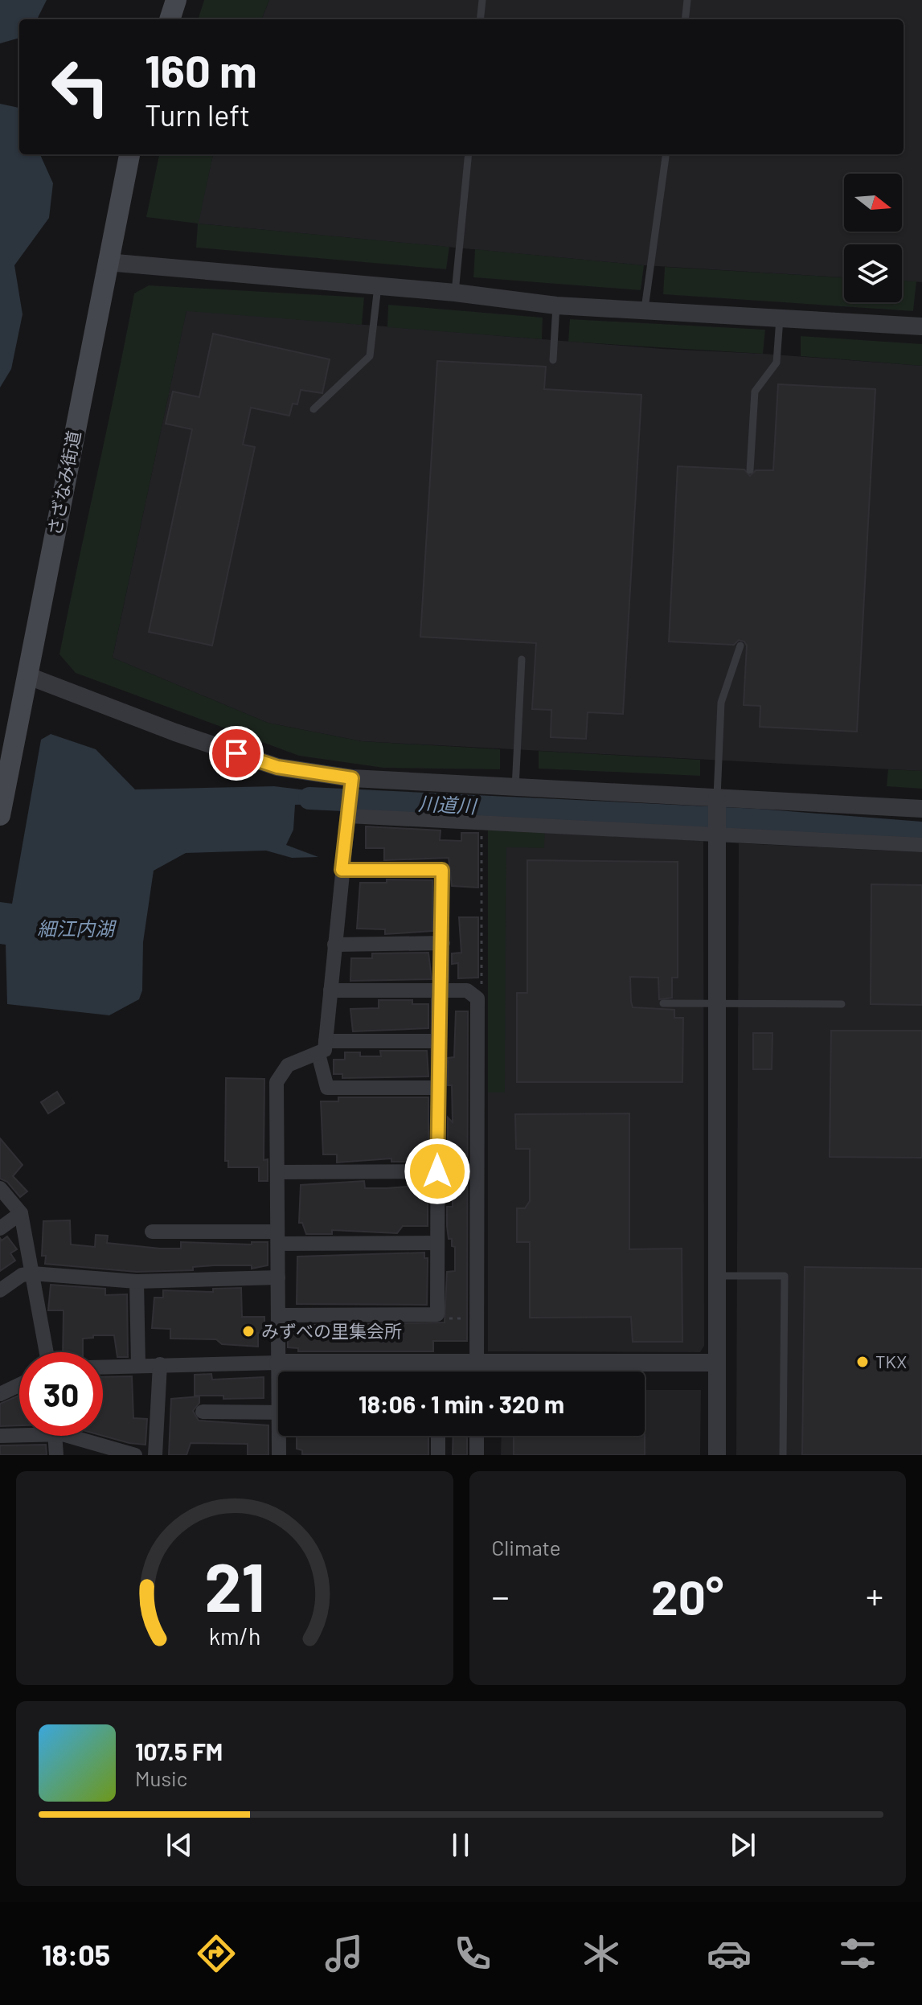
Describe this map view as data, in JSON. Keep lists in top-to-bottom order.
{
  "streets": {
    "main road": ["さざなみ街道"]
  },
  "water": ["川道川", "細江内湖"],
  "places": ["みずべの里集会所", "TKX"],
  "north": "right",
  "page": {
    "turn": ["160 m", "Turn left"],
    "limit": "30",
    "trip": "18:06 · 1 min · 320 m",
    "tile": "Climate",
    "heat": ["−", "20°", "+"],
    "song": ["107.5 FM", "Music"],
    "tabs": "18:05",
    "gauge": ["21", "km/h"]
  }
}
